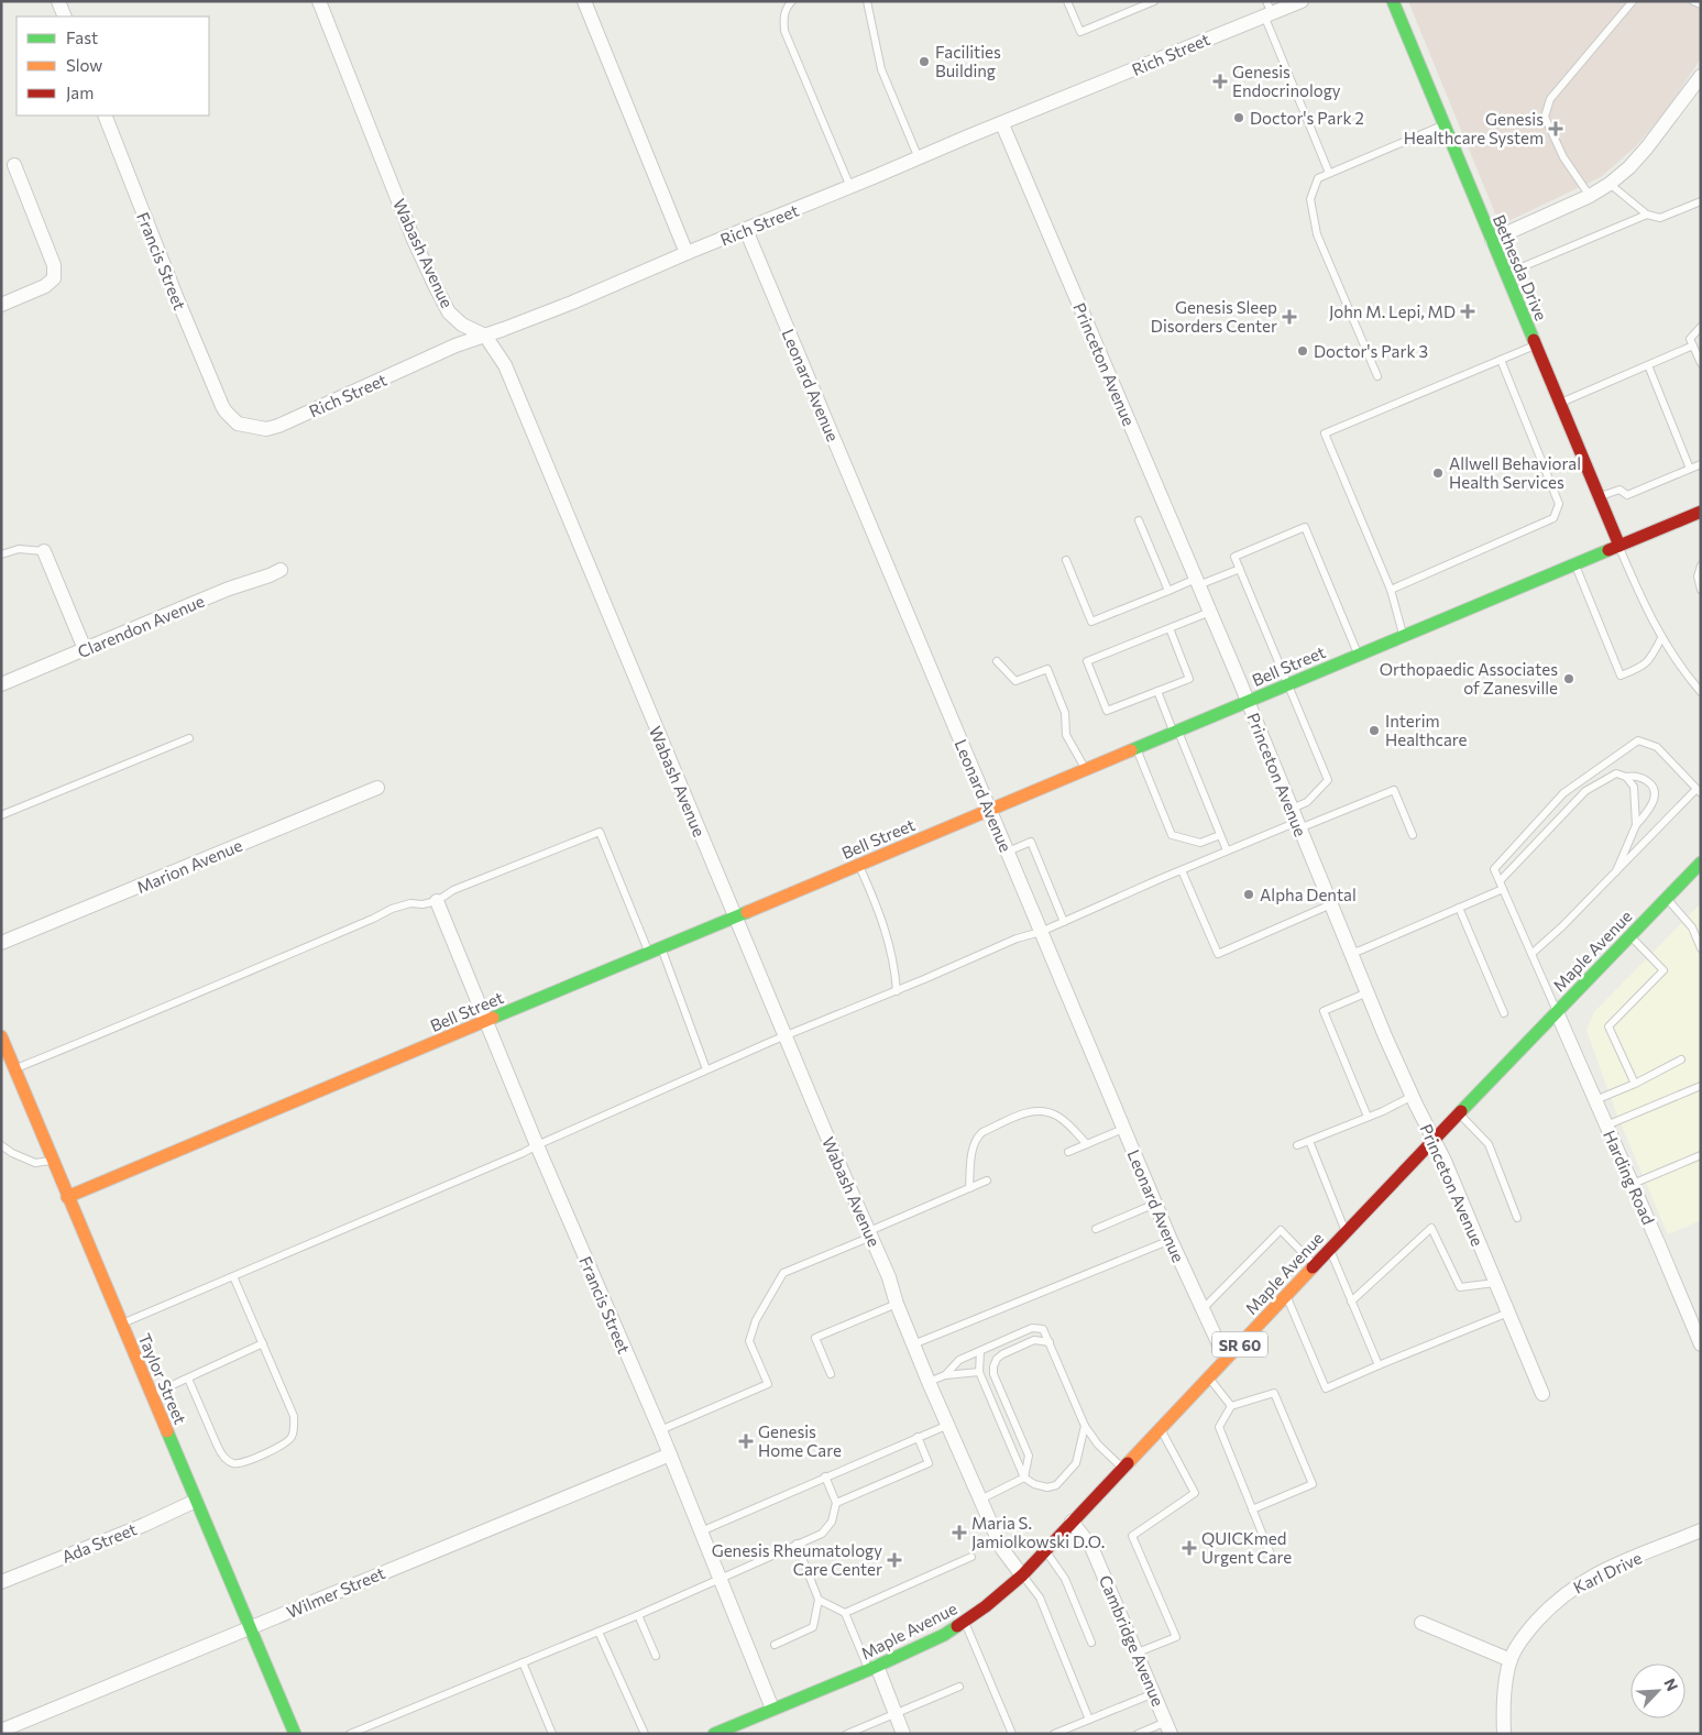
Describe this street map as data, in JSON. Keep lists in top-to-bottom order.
{
  "streets": {
    "street": [
      "Rich Street",
      "Wabash Avenue",
      "Francis Street",
      "Bethesda Drive",
      "Princeton Avenue",
      "Leonard Avenue",
      "Clarendon Avenue",
      "Bell Street",
      "Marion Avenue",
      "Maple Avenue",
      "Harding Road",
      "SR 60",
      "Taylor Street",
      "Ada Street",
      "Karl Drive",
      "Wilmer Street",
      "Cambridge Avenue"
    ]
  },
  "crossings": [
    ["Rich Street", "Wabash Avenue"],
    ["Rich Street", "Francis Street"],
    ["Rich Street", "Princeton Avenue"],
    ["Rich Street", "Leonard Avenue"],
    ["Wabash Avenue", "Bell Street"],
    ["Wabash Avenue", "Maple Avenue"],
    ["Francis Street", "Bell Street"],
    ["Francis Street", "Maple Avenue"],
    ["Francis Street", "Wilmer Street"],
    ["Bethesda Drive", "Bell Street"],
    ["Princeton Avenue", "Bell Street"],
    ["Princeton Avenue", "Maple Avenue"],
    ["Leonard Avenue", "Bell Street"],
    ["Leonard Avenue", "Maple Avenue"],
    ["Bell Street", "Taylor Street"],
    ["Maple Avenue", "Harding Road"],
    ["Maple Avenue", "Cambridge Avenue"],
    ["Taylor Street", "Ada Street"],
    ["Taylor Street", "Wilmer Street"]
  ],
  "places": {
    "other": [
      "Facilities Building",
      "Doctor's Park 2",
      "Doctor's Park 3",
      "Allwell Behavioral Health Services",
      "Orthopaedic Associates of Zanesville",
      "Interim Healthcare",
      "Alpha Dental"
    ],
    "health": [
      "Genesis Endocrinology",
      "Genesis Healthcare System",
      "John M. Lepi, MD",
      "Genesis Sleep Disorders Center",
      "Genesis Home Care",
      "Maria S. Jamiolkowski D.O.",
      "QUICKmed Urgent Care",
      "Genesis Rheumatology Care Center"
    ]
  },
  "legend": ["Fast", "Slow", "Jam"],
  "north": "top right"
}
